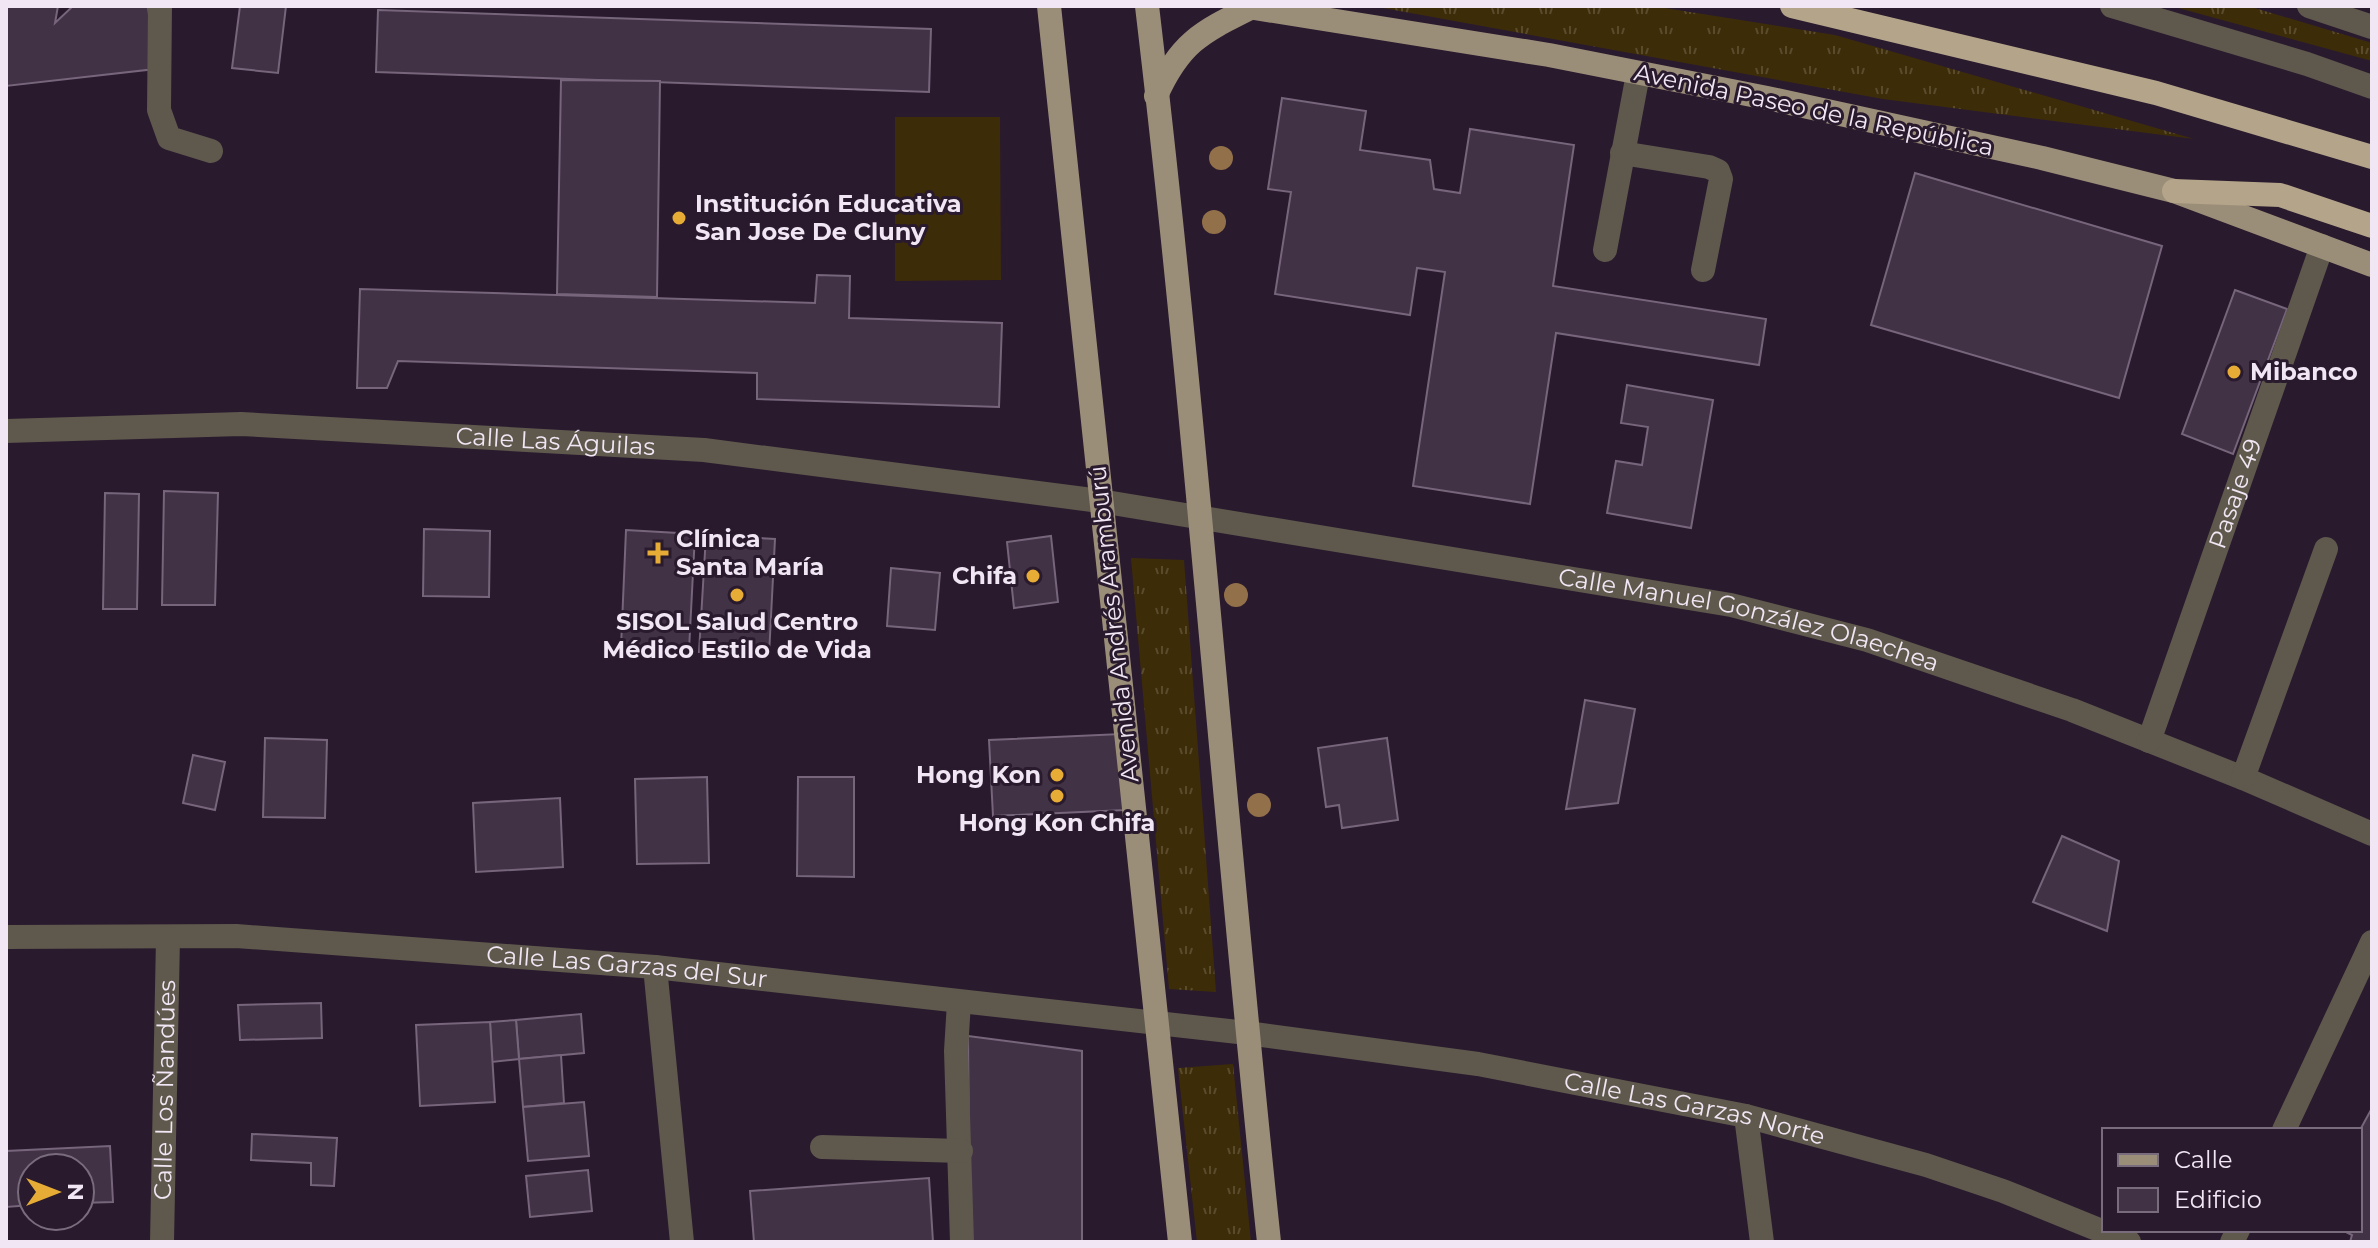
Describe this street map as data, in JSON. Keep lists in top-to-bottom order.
{
  "streets": {
    "main road": ["Avenida Paseo de la República", "Avenida Andrés Aramburú"],
    "street": [
      "Calle Las Águilas",
      "Pasaje 49",
      "Calle Manuel González Olaechea",
      "Calle Las Garzas del Sur",
      "Calle Los Ñandúes",
      "Calle Las Garzas Norte"
    ]
  },
  "crossings": [
    ["Avenida Paseo de la República", "Pasaje 49"],
    ["Calle Las Águilas", "Calle Manuel González Olaechea"],
    ["Calle Las Águilas", "Avenida Andrés Aramburú"],
    ["Pasaje 49", "Calle Manuel González Olaechea"],
    ["Calle Manuel González Olaechea", "Avenida Andrés Aramburú"],
    ["Avenida Andrés Aramburú", "Calle Las Garzas del Sur"],
    ["Calle Las Garzas del Sur", "Calle Los Ñandúes"],
    ["Calle Las Garzas del Sur", "Calle Las Garzas Norte"]
  ],
  "places": {
    "other": [
      "Institución Educativa San Jose De Cluny",
      "Mibanco",
      "Chifa",
      "SISOL Salud Centro Médico Estilo de Vida",
      "Hong Kon",
      "Hong Kon Chifa"
    ],
    "health": ["Clínica Santa María"]
  },
  "legend": ["Calle", "Edificio"],
  "north": "right"
}
